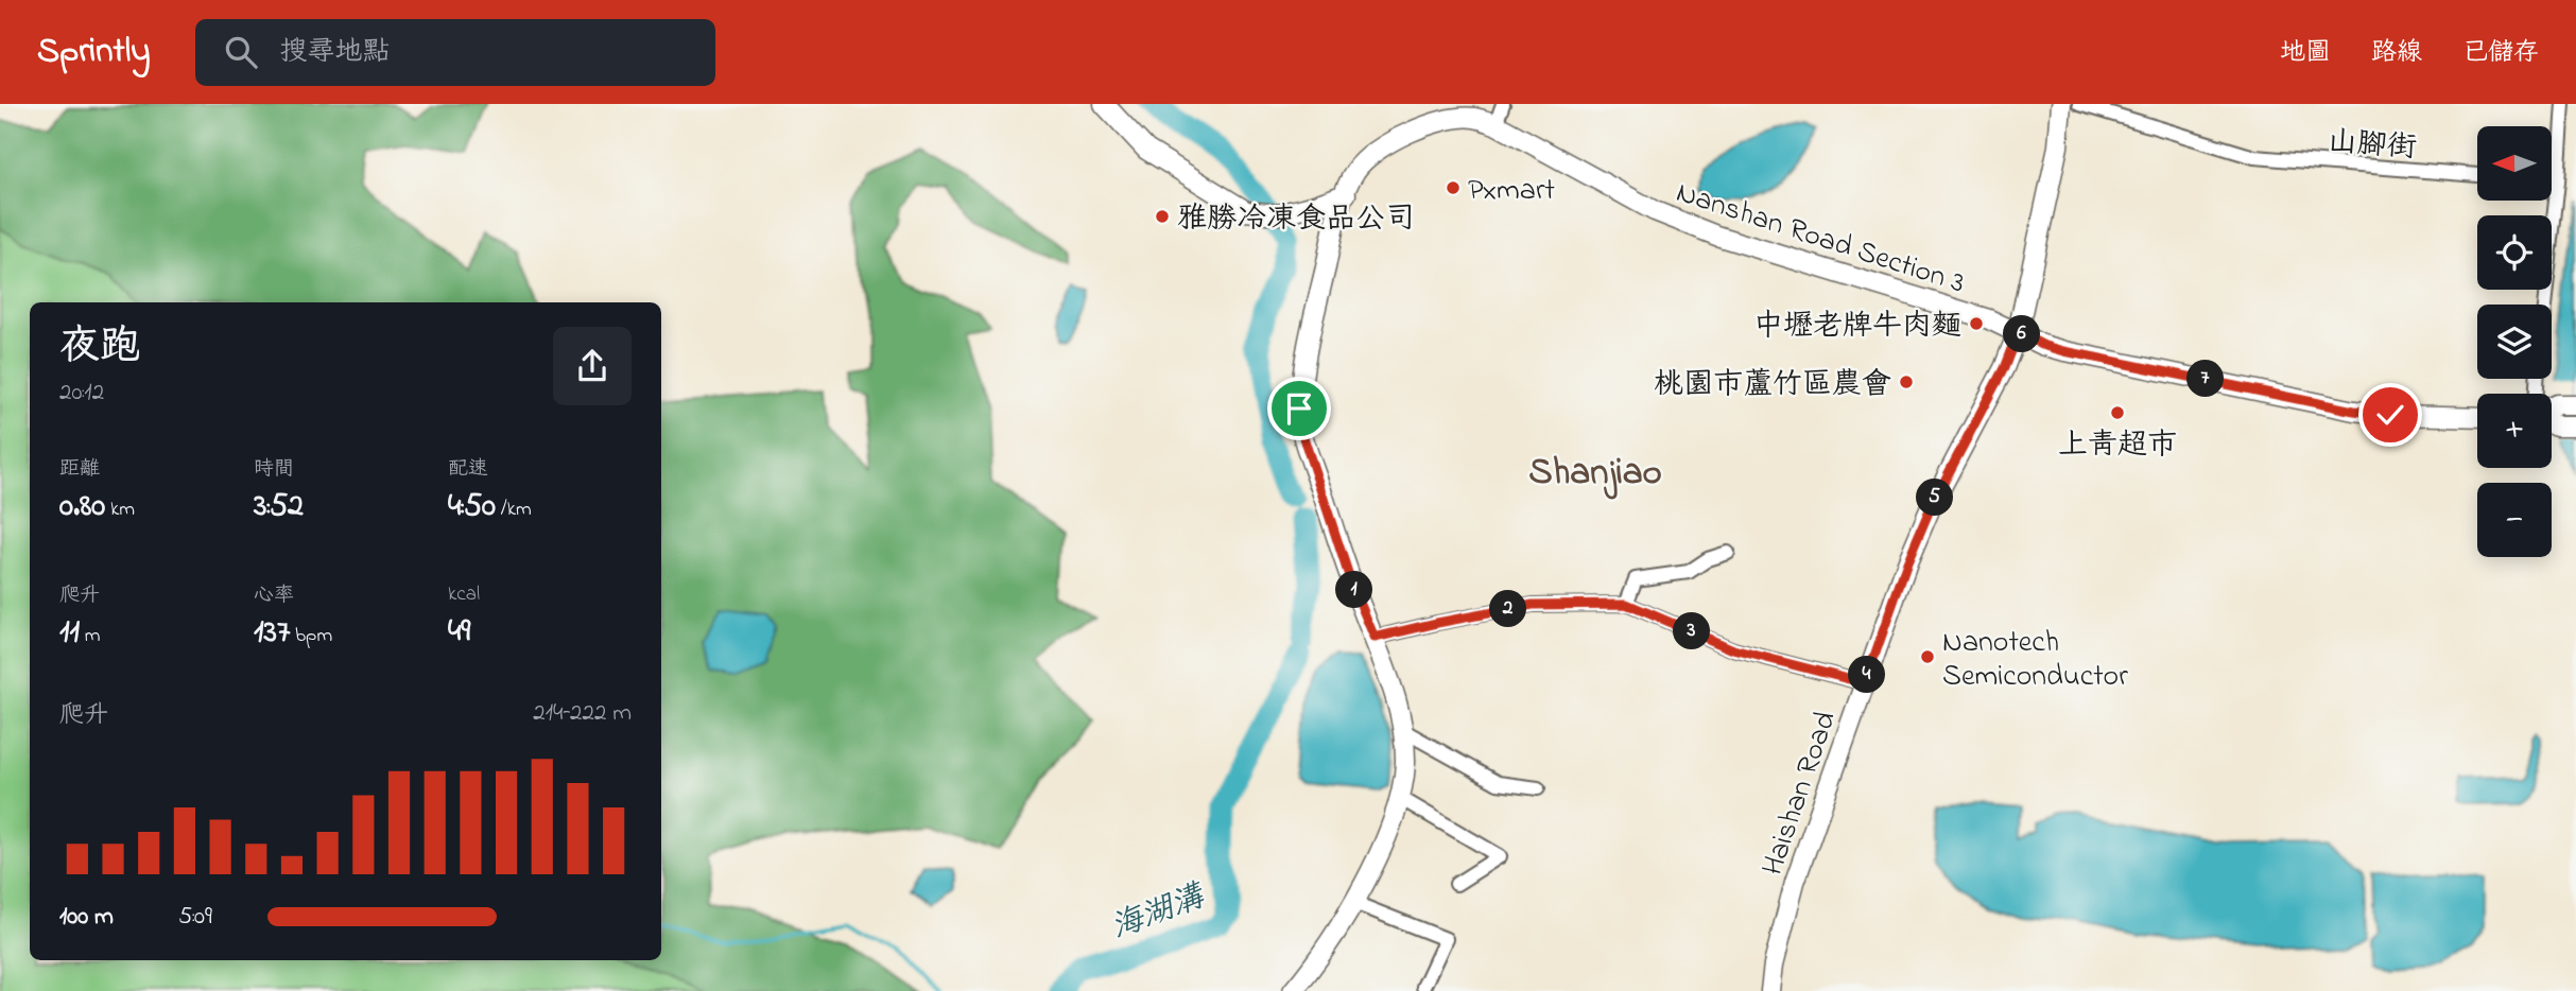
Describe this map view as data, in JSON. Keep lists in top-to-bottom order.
{
  "streets": {
    "street": ["山腳街", "Nanshan Road Section 3", "Haishan Road"]
  },
  "crossings": [
    ["Nanshan Road Section 3", "Haishan Road"]
  ],
  "districts": ["Shanjiao"],
  "water": ["海湖溝"],
  "places": [
    "Pxmart",
    "雅勝冷凍食品公司",
    "中壢老牌牛肉麵",
    "桃園市蘆竹區農會",
    "上青超市",
    "Nanotech Semiconductor"
  ],
  "north": "left",
  "page": {
    "header": "Sprintly",
    "search": "搜尋地點",
    "nav": ["地圖", "路線", "已儲存"],
    "map_buttons": ["+", "−"],
    "heading": ["夜跑", "20:12"],
    "pins": [
      "6",
      "7",
      "5",
      "1",
      "2",
      "3",
      "4"
    ],
    "stats": [
      ["距離", "0.80 km"],
      ["時間", "3:52"],
      ["配速", "4:50 /km"],
      ["爬升", "11 m"],
      ["心率", "137 bpm"],
      ["kcal", "49"]
    ],
    "chart": ["爬升", "214–222 m"],
    "list": [
      {
        "name": "100 m",
        "note": "5:09"
      }
    ]
  }
}
